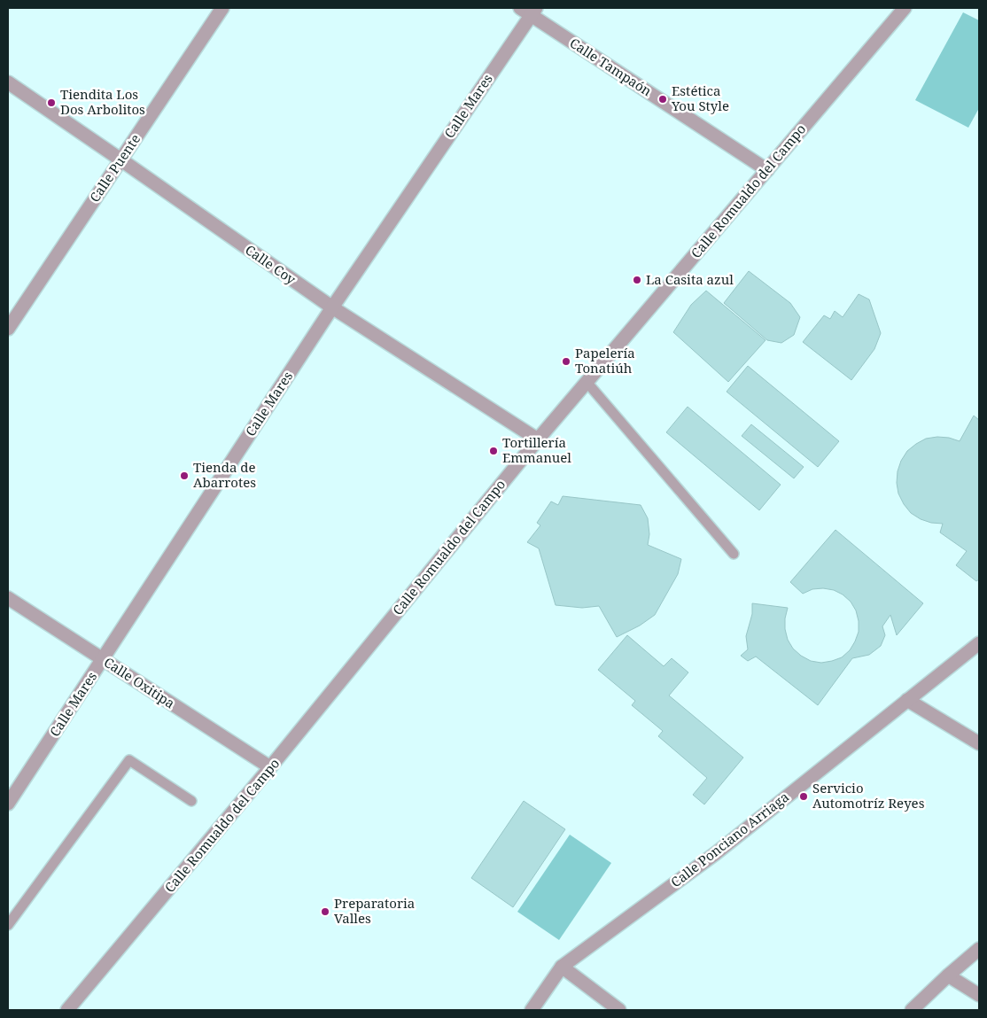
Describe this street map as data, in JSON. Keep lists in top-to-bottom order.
{
  "streets": {
    "street": [
      "Calle Tampaón",
      "Calle Mares",
      "Calle Puente",
      "Calle Romualdo del Campo",
      "Calle Coy",
      "Calle Oxitipa",
      "Calle Ponciano Arriaga"
    ]
  },
  "crossings": [
    ["Calle Tampaón", "Calle Mares"],
    ["Calle Tampaón", "Calle Romualdo del Campo"],
    ["Calle Mares", "Calle Coy"],
    ["Calle Mares", "Calle Oxitipa"],
    ["Calle Puente", "Calle Coy"],
    ["Calle Romualdo del Campo", "Calle Coy"],
    ["Calle Romualdo del Campo", "Calle Oxitipa"]
  ],
  "places": [
    "Estética You Style",
    "Tiendita Los Dos Arbolitos",
    "La Casita azul",
    "Papelería Tonatiúh",
    "Tortillería Emmanuel",
    "Tienda de Abarrotes",
    "Servicio Automotríz Reyes",
    "Preparatoria Valles"
  ]
}
